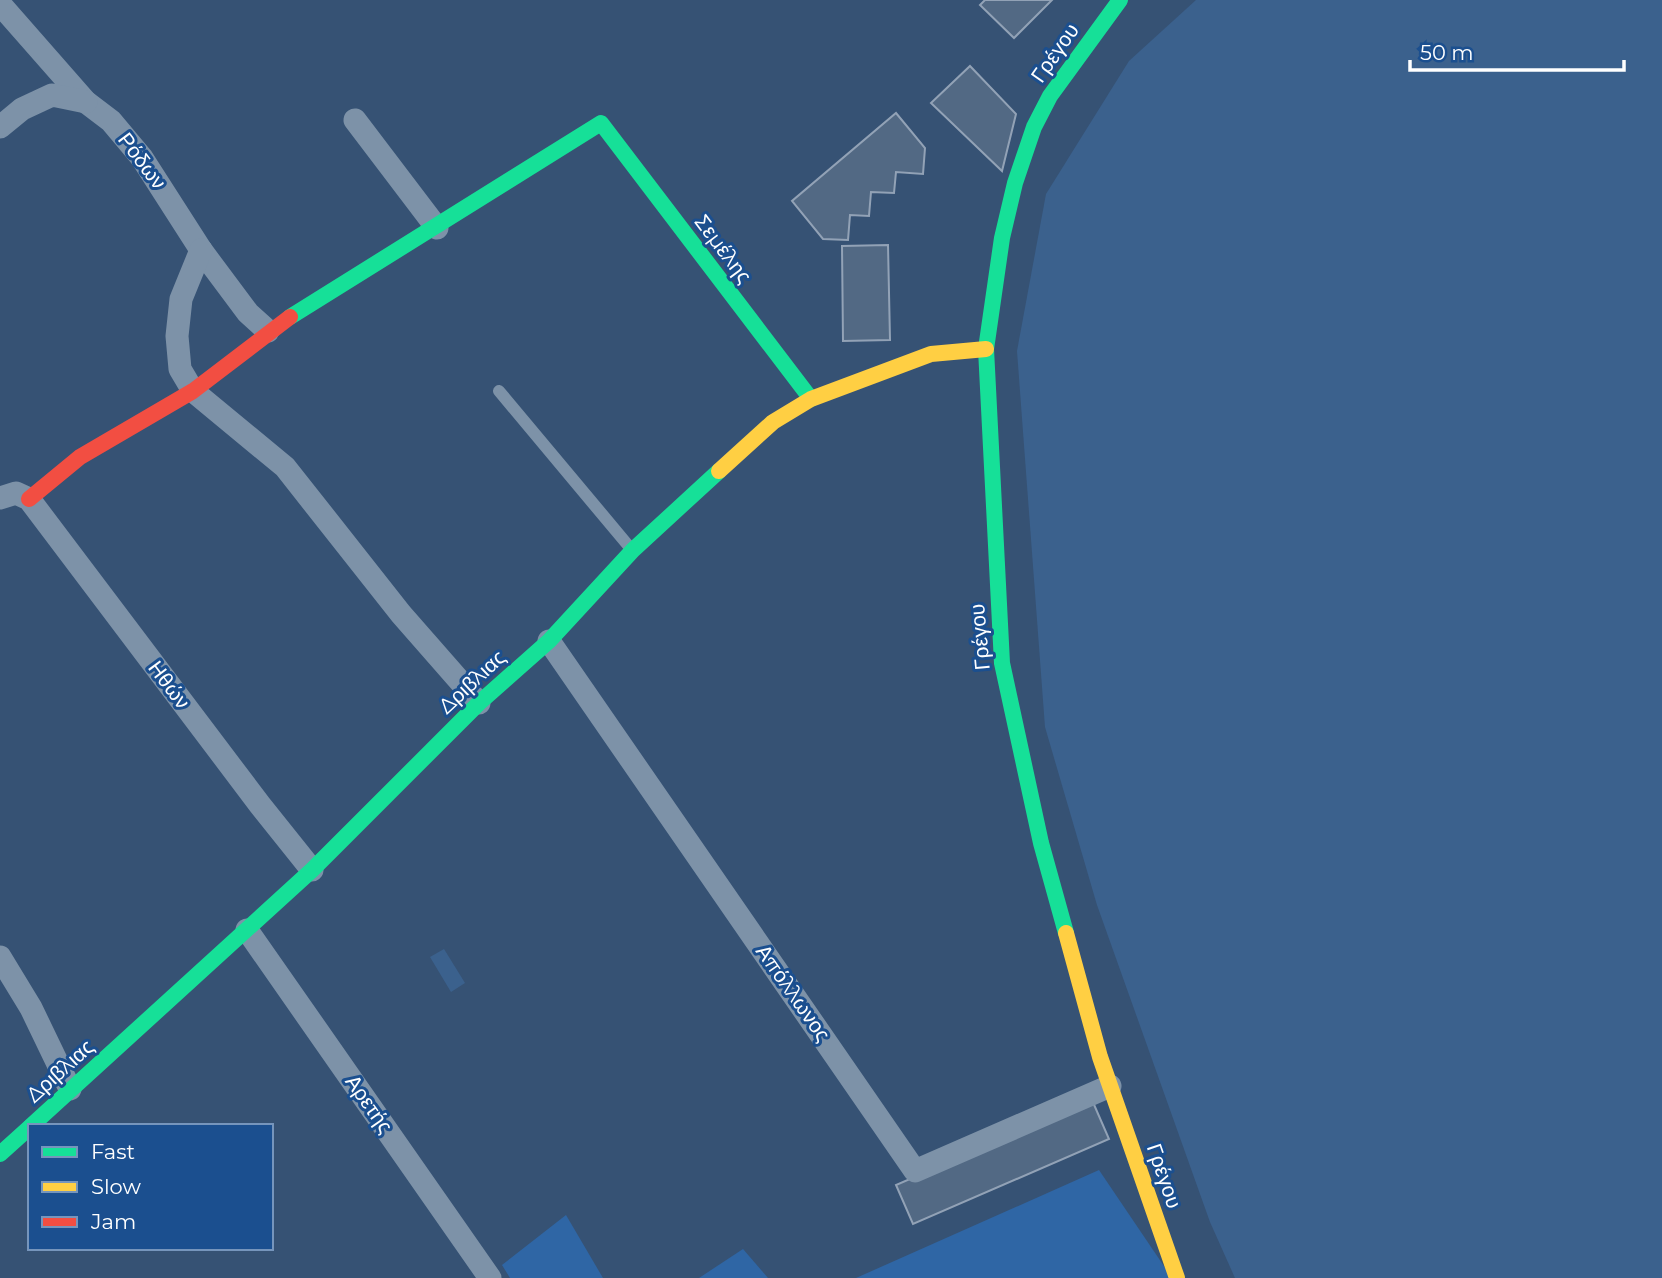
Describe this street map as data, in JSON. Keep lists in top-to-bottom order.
{
  "streets": {
    "street": [
      "Γρέγου",
      "Ρόδων",
      "Σεμέλης",
      "Δριβλιας",
      "Ηθών",
      "Απόλλωνος",
      "Αρετής"
    ]
  },
  "crossings": [
    ["Γρέγου", "Δριβλιας"],
    ["Γρέγου", "Απόλλωνος"],
    ["Σεμέλης", "Δριβλιας"],
    ["Δριβλιας", "Ηθών"],
    ["Δριβλιας", "Απόλλωνος"],
    ["Δριβλιας", "Αρετής"]
  ],
  "legend": ["Fast", "Slow", "Jam"],
  "scale_bar": "50 m"
}
